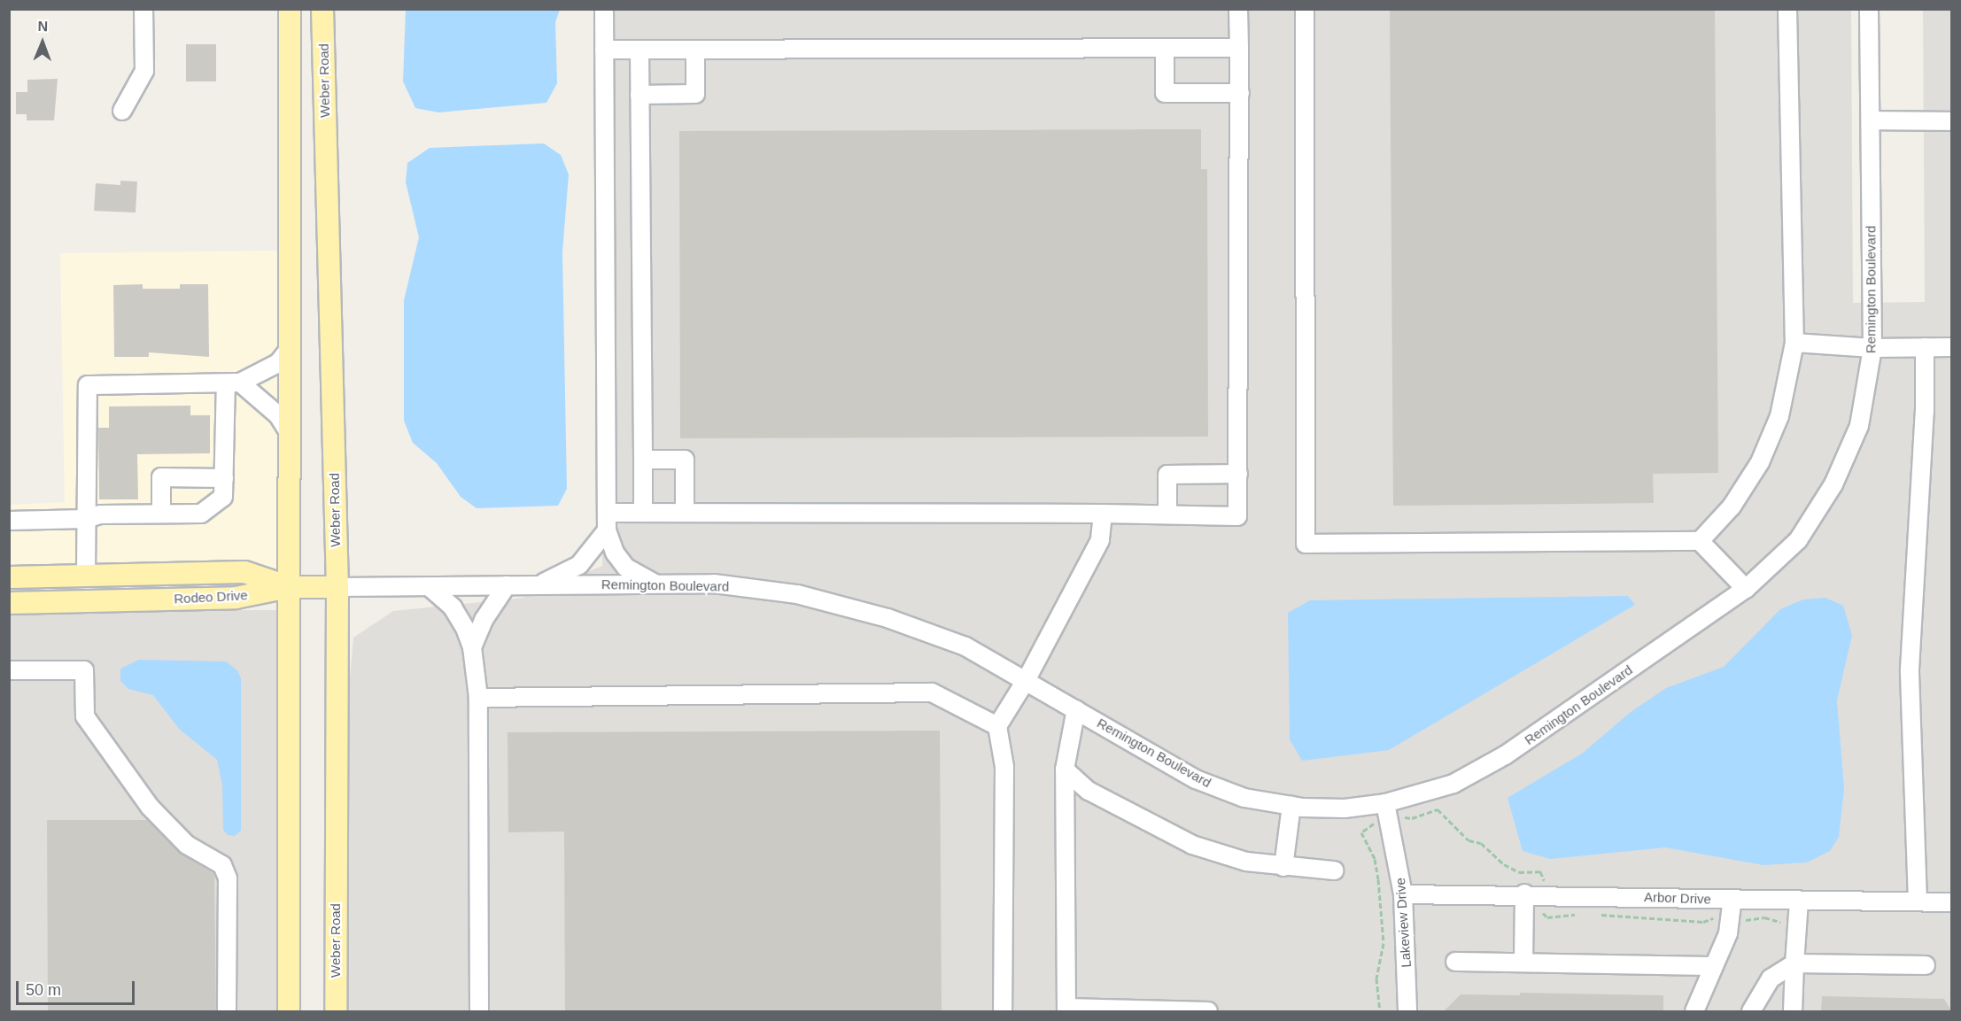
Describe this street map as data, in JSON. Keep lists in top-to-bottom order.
{
  "streets": {
    "main road": ["Weber Road", "Remington Boulevard", "Rodeo Drive"],
    "street": ["Arbor Drive", "Lakeview Drive"]
  },
  "crossings": [
    ["Weber Road", "Remington Boulevard"],
    ["Remington Boulevard", "Rodeo Drive"],
    ["Remington Boulevard", "Lakeview Drive"],
    ["Arbor Drive", "Lakeview Drive"]
  ],
  "scale_bar": "50 m",
  "north": "top"
}
